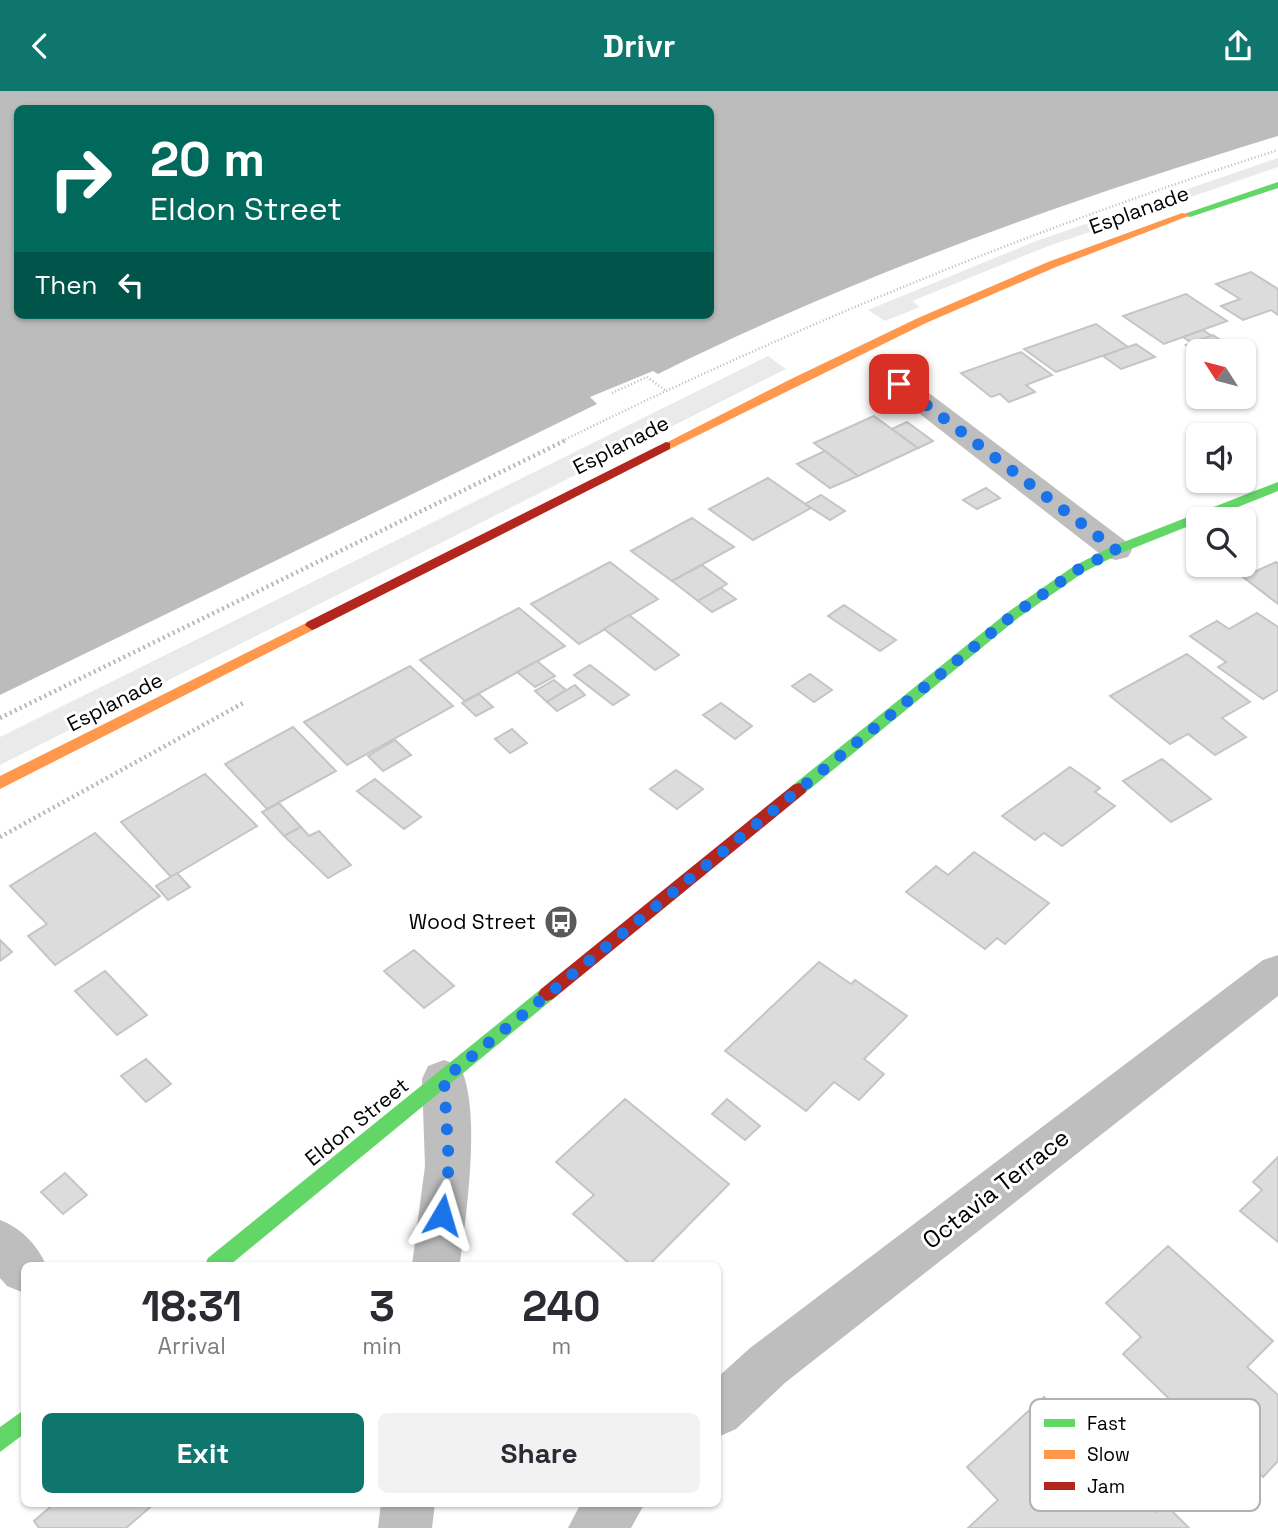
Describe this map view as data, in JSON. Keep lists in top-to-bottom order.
{
  "streets": {
    "street": ["Esplanade", "Eldon Street", "Octavia Terrace"]
  },
  "places": {
    "bus stop": ["Wood Street"]
  },
  "legend": ["Fast", "Slow", "Jam"],
  "north": "top left",
  "page": {
    "header": "Drivr",
    "turn": ["20 m", "Eldon Street"],
    "then": "Then",
    "eta": [
      "18:31",
      "Arrival",
      "3",
      "min",
      "240",
      "m"
    ],
    "buttons": ["Exit", "Share"]
  }
}
